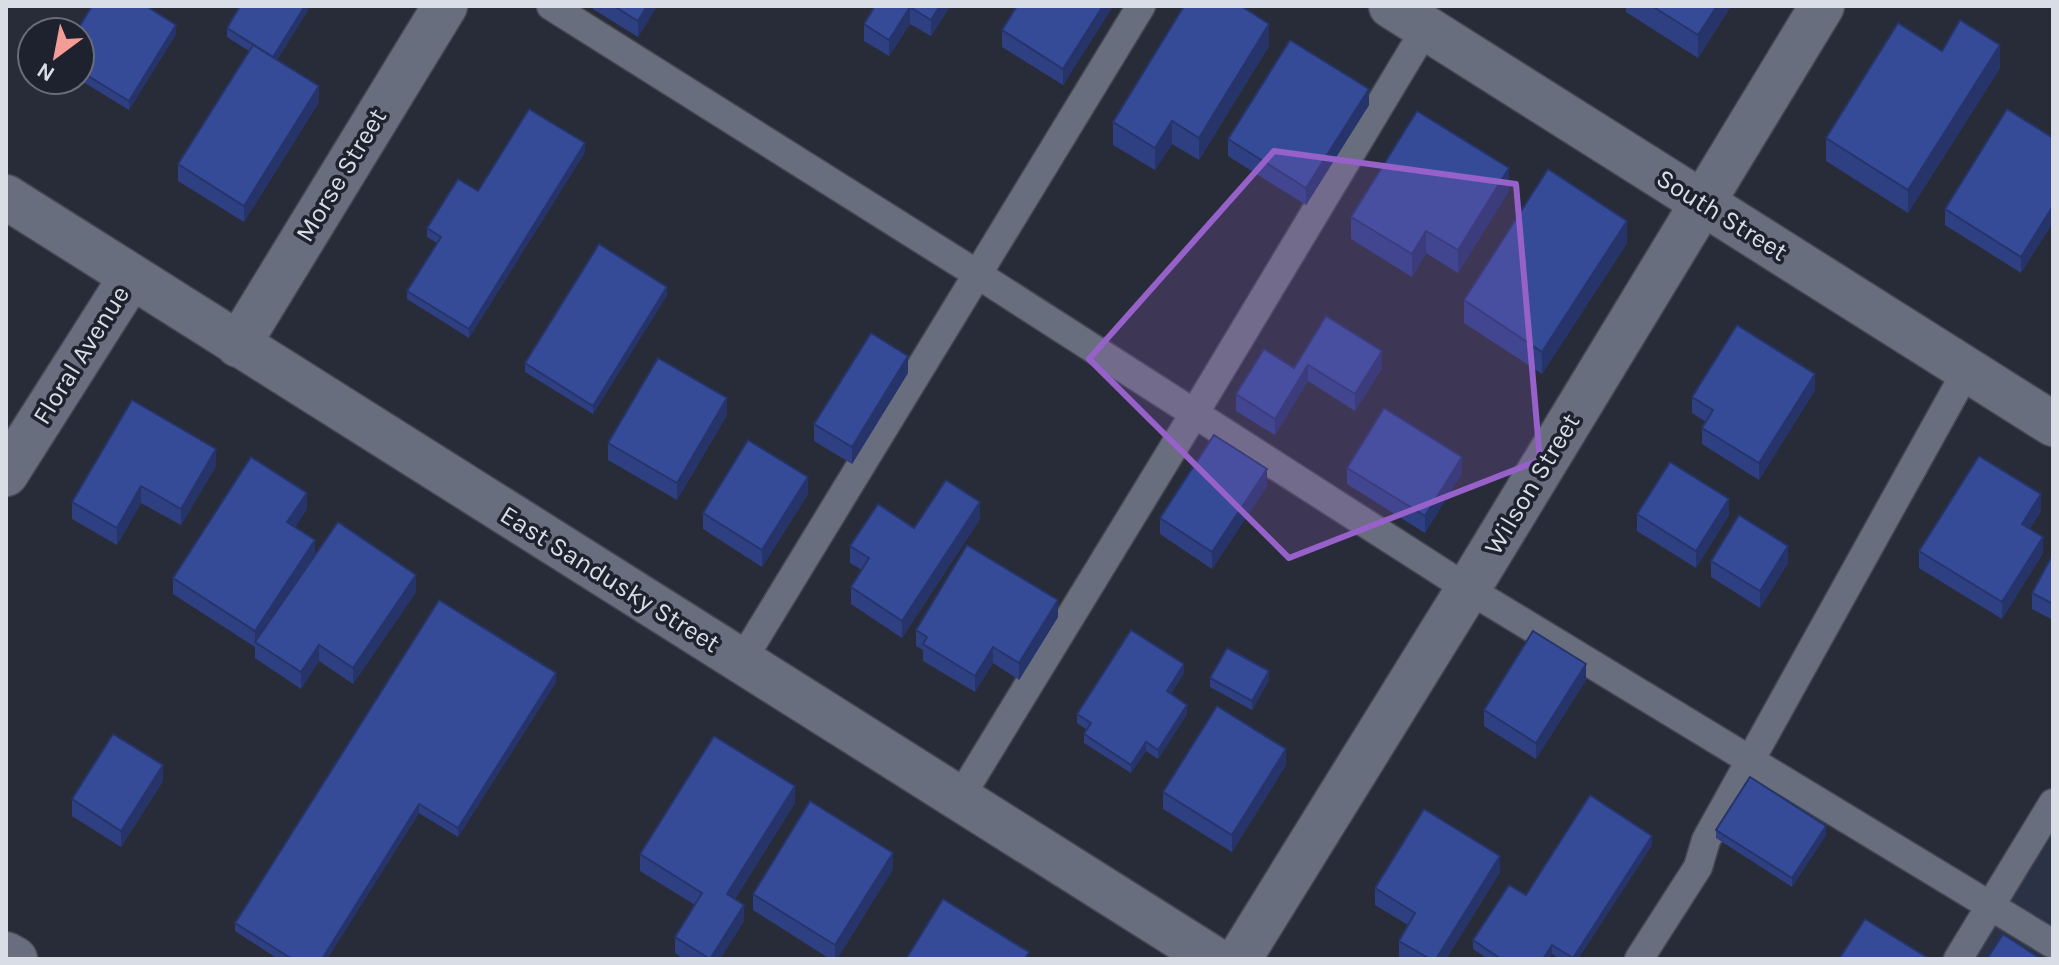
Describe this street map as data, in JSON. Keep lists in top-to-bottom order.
{
  "streets": {
    "street": [
      "Morse Street",
      "South Street",
      "Floral Avenue",
      "Wilson Street",
      "East Sandusky Street"
    ]
  },
  "crossings": [
    ["Morse Street", "East Sandusky Street"],
    ["South Street", "Wilson Street"],
    ["Floral Avenue", "East Sandusky Street"]
  ],
  "north": "bottom left"
}
